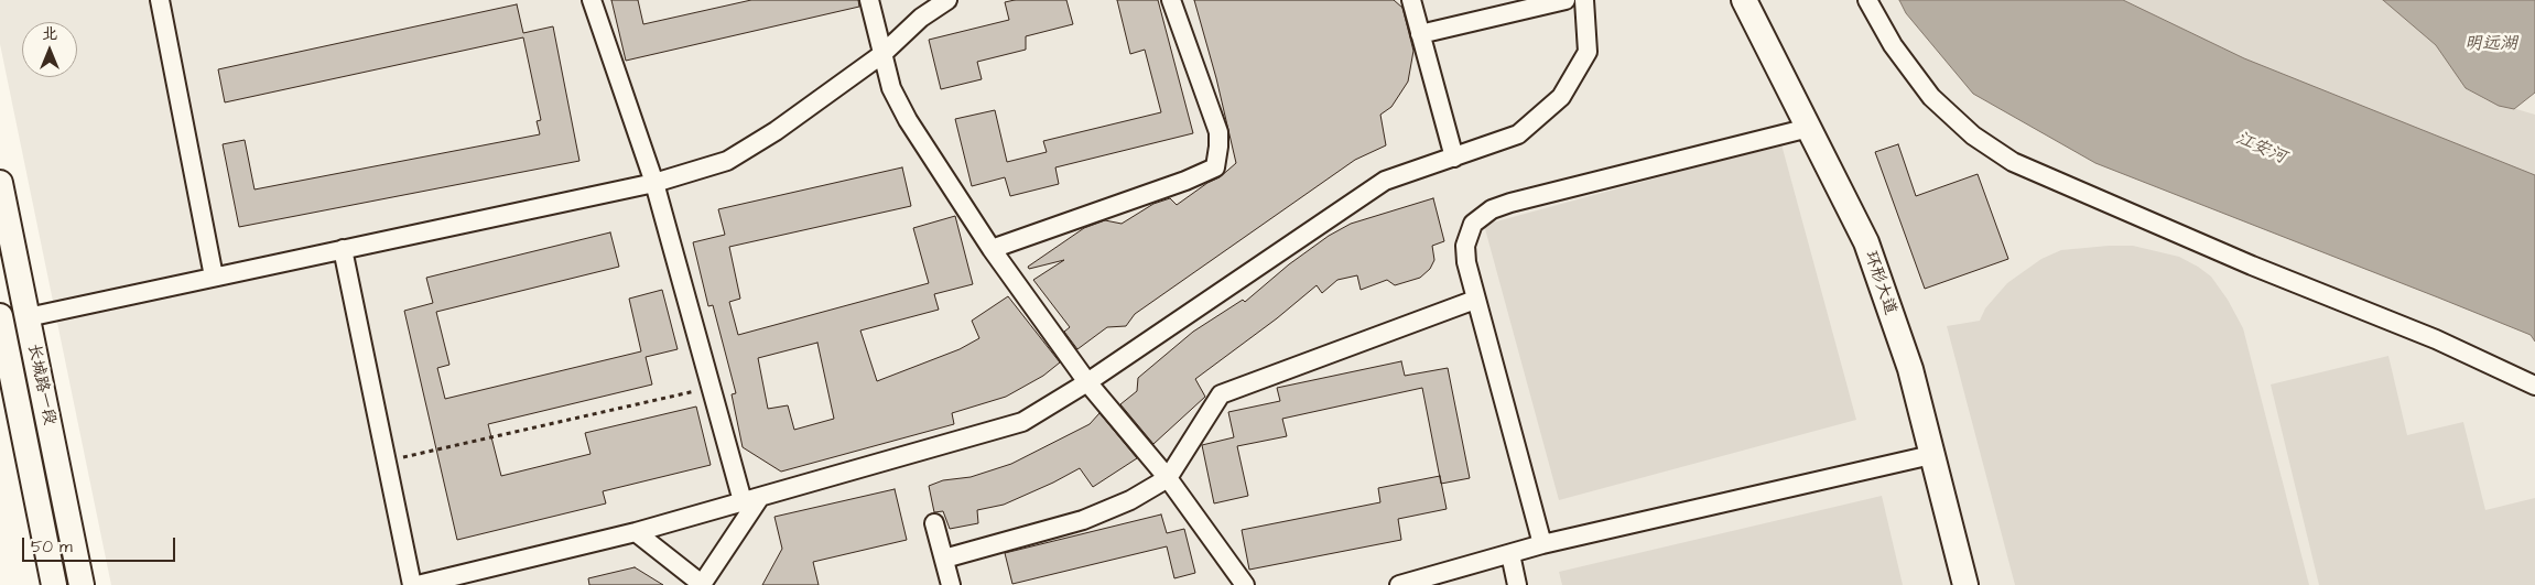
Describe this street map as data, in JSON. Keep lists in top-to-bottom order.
{
  "streets": {
    "main road": ["环形大道", "长城路一段"]
  },
  "water": ["明远湖", "江安河"],
  "scale_bar": "50 m",
  "north": "top"
}
